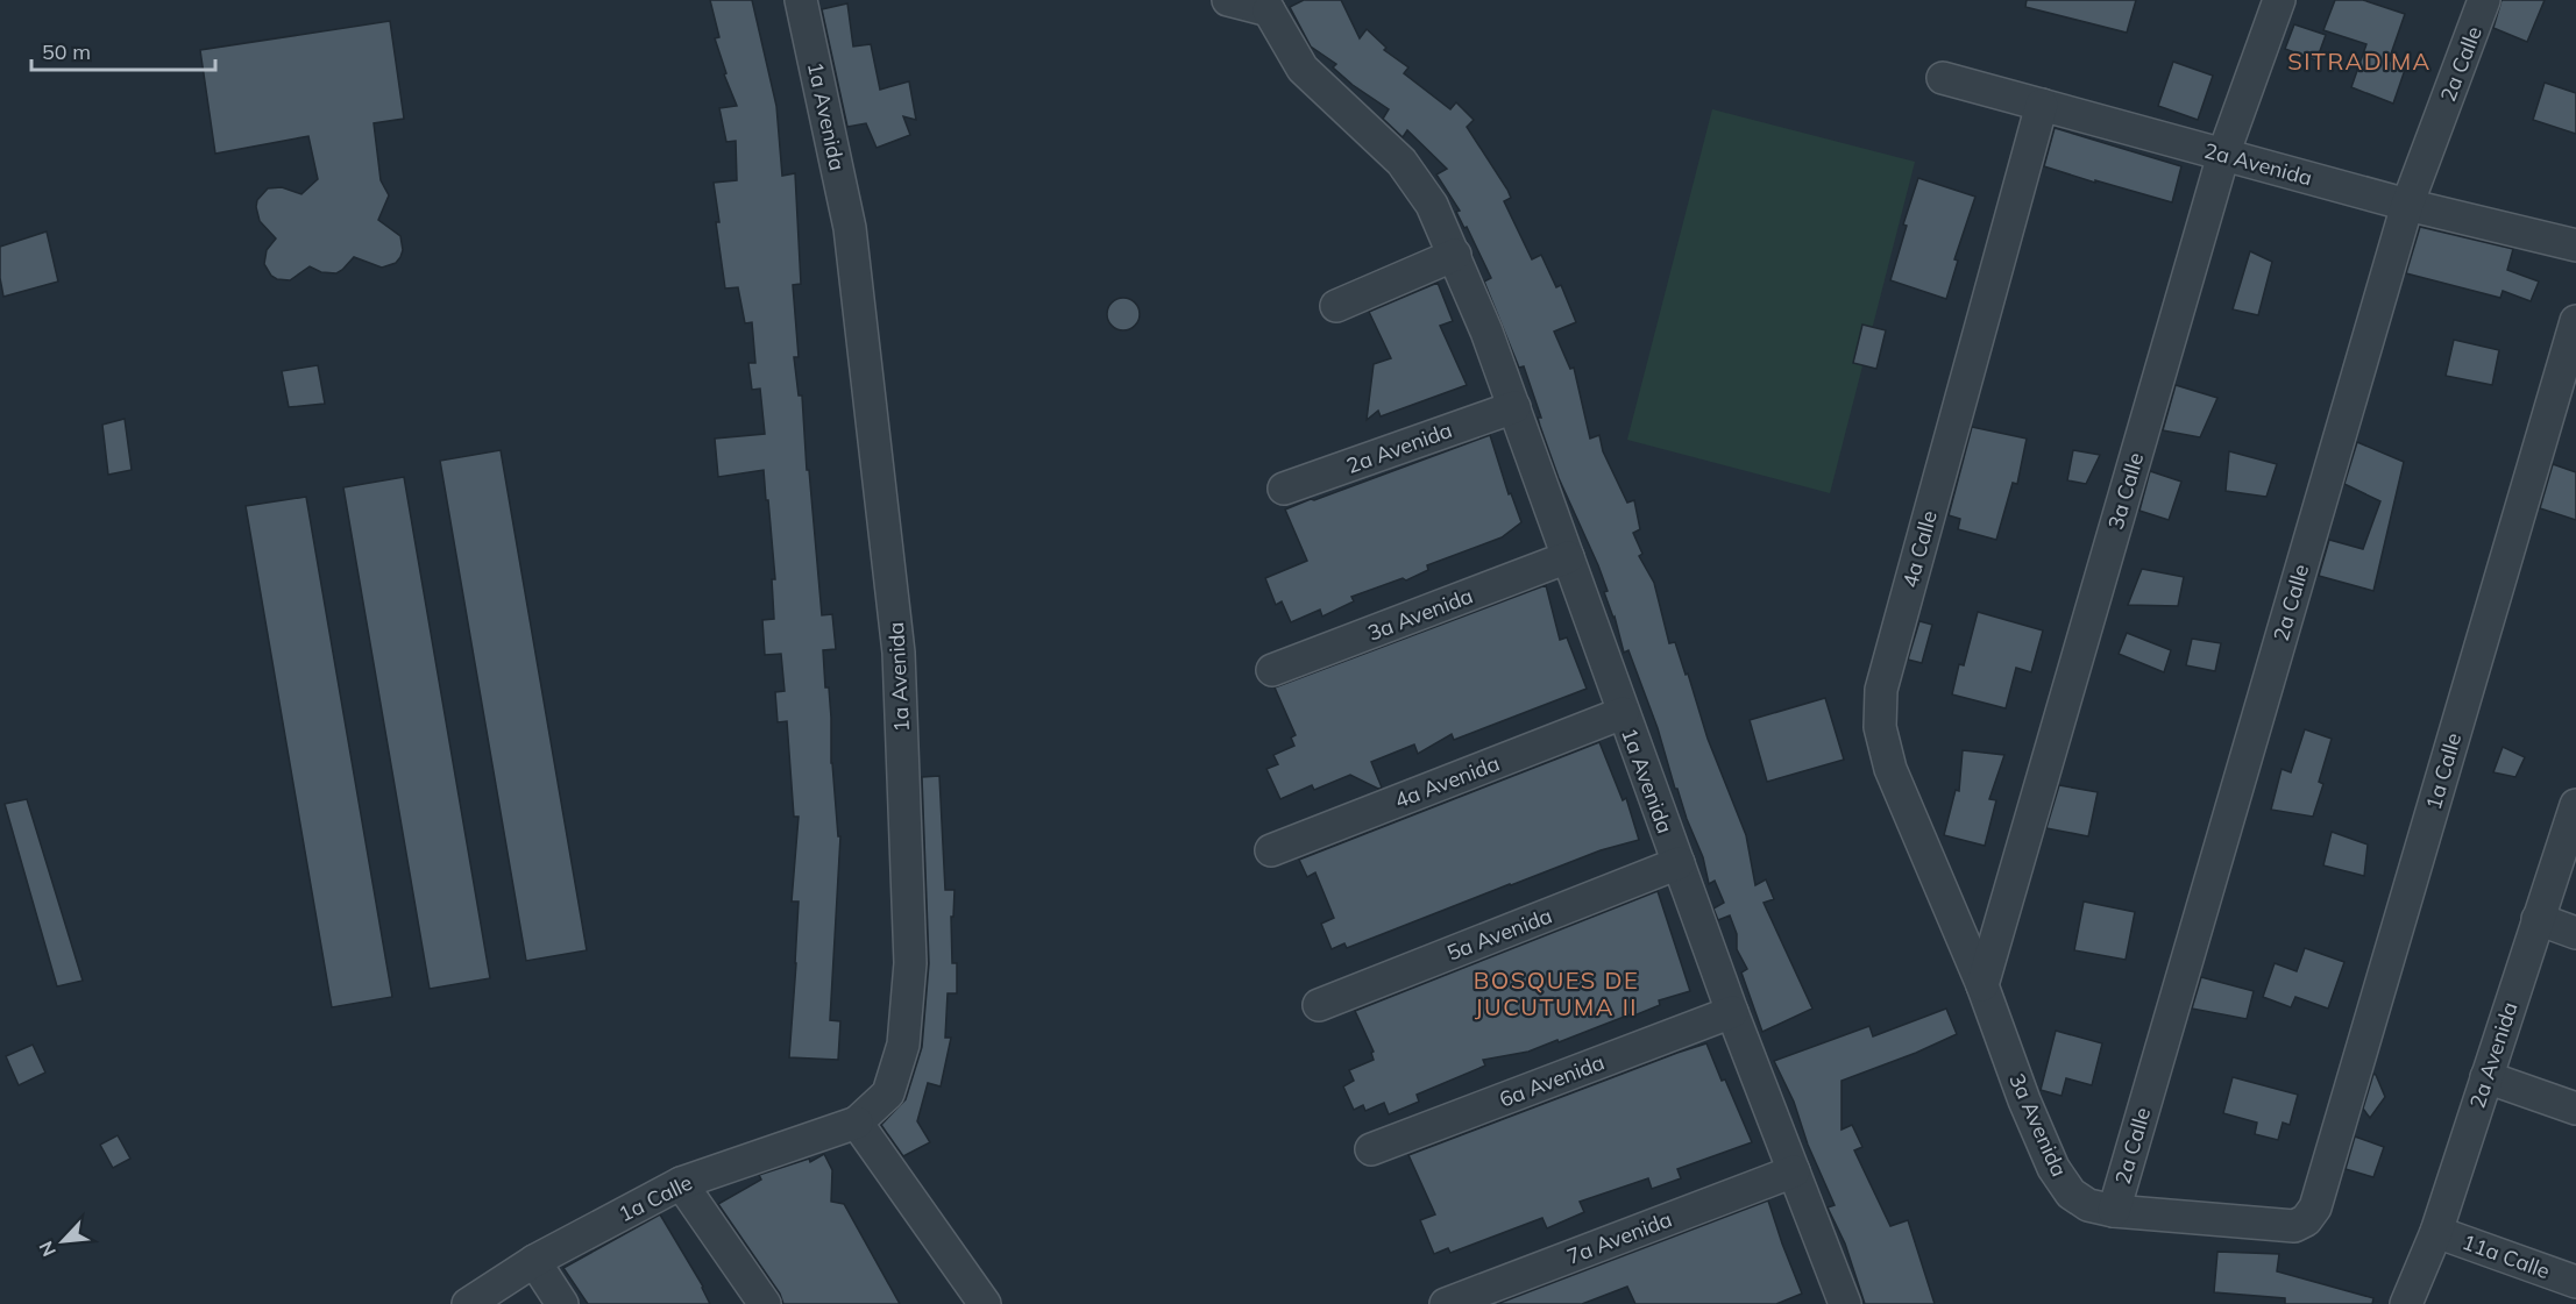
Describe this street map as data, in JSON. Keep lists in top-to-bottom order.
{
  "streets": {
    "street": [
      "2a Calle",
      "1a Avenida",
      "2a Avenida",
      "3a Calle",
      "4a Calle",
      "3a Avenida",
      "1a Calle",
      "4a Avenida",
      "5a Avenida",
      "6a Avenida",
      "7a Avenida",
      "11a Calle"
    ]
  },
  "crossings": [
    ["2a Calle", "2a Avenida"],
    ["2a Calle", "3a Avenida"],
    ["1a Avenida", "2a Avenida"],
    ["1a Avenida", "3a Avenida"],
    ["1a Avenida", "1a Calle"],
    ["1a Avenida", "4a Avenida"],
    ["1a Avenida", "5a Avenida"],
    ["1a Avenida", "6a Avenida"],
    ["1a Avenida", "7a Avenida"],
    ["2a Avenida", "3a Calle"],
    ["2a Avenida", "4a Calle"],
    ["2a Avenida", "11a Calle"],
    ["3a Calle", "4a Calle"],
    ["3a Calle", "3a Avenida"],
    ["4a Calle", "3a Avenida"],
    ["3a Avenida", "1a Calle"]
  ],
  "districts": ["SITRADIMA", "BOSQUES DE JUCUTUMA II"],
  "scale_bar": "50 m",
  "north": "bottom left"
}
